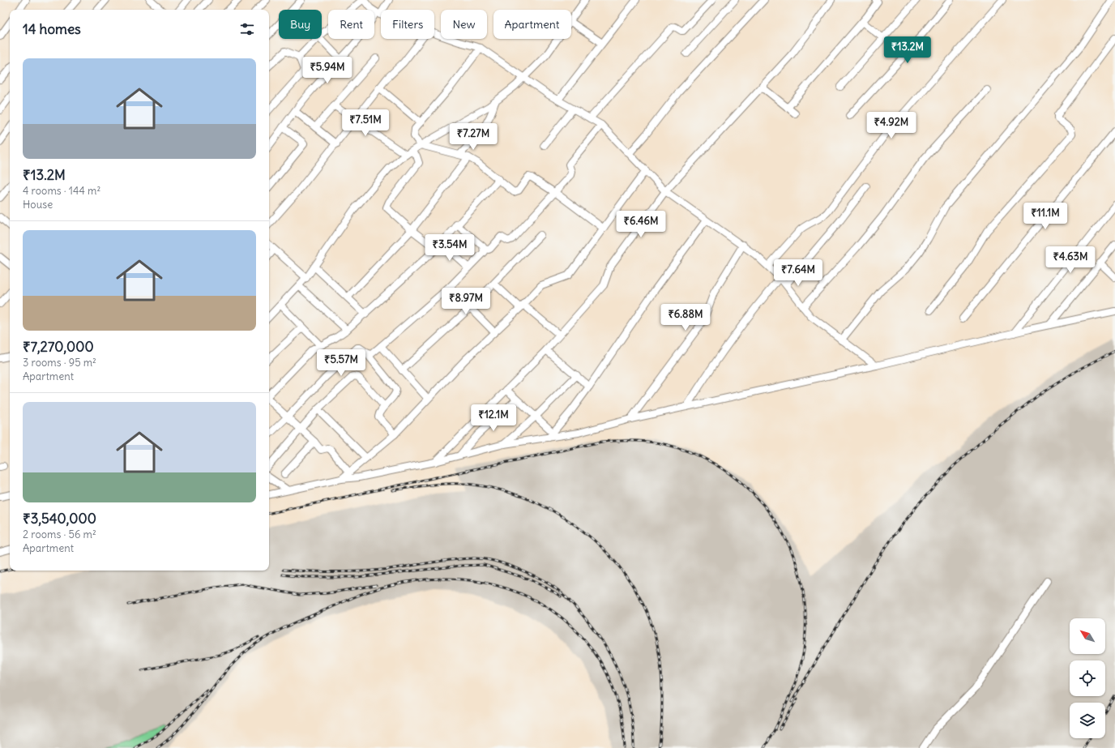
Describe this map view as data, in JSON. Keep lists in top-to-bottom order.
{
  "north": "top left",
  "page": {
    "chip": [
      "Buy",
      "Rent",
      "Filters",
      "New",
      "Apartment"
    ],
    "heading": "14 homes",
    "price": [
      "₹13.2M",
      "₹5.94M",
      "₹7.51M",
      "₹4.92M",
      "₹7.27M",
      "₹11.1M",
      "₹6.46M",
      "₹3.54M",
      "₹4.63M",
      "₹7.64M",
      "₹8.97M",
      "₹6.88M",
      "₹5.57M",
      "₹12.1M"
    ],
    "list": [
      {
        "name": "₹13.2M",
        "note": "4 rooms · 144 m² · House"
      },
      {
        "name": "₹7,270,000",
        "note": "3 rooms · 95 m² · Apartment"
      },
      {
        "name": "₹3,540,000",
        "note": "2 rooms · 56 m² · Apartment"
      }
    ]
  }
}
